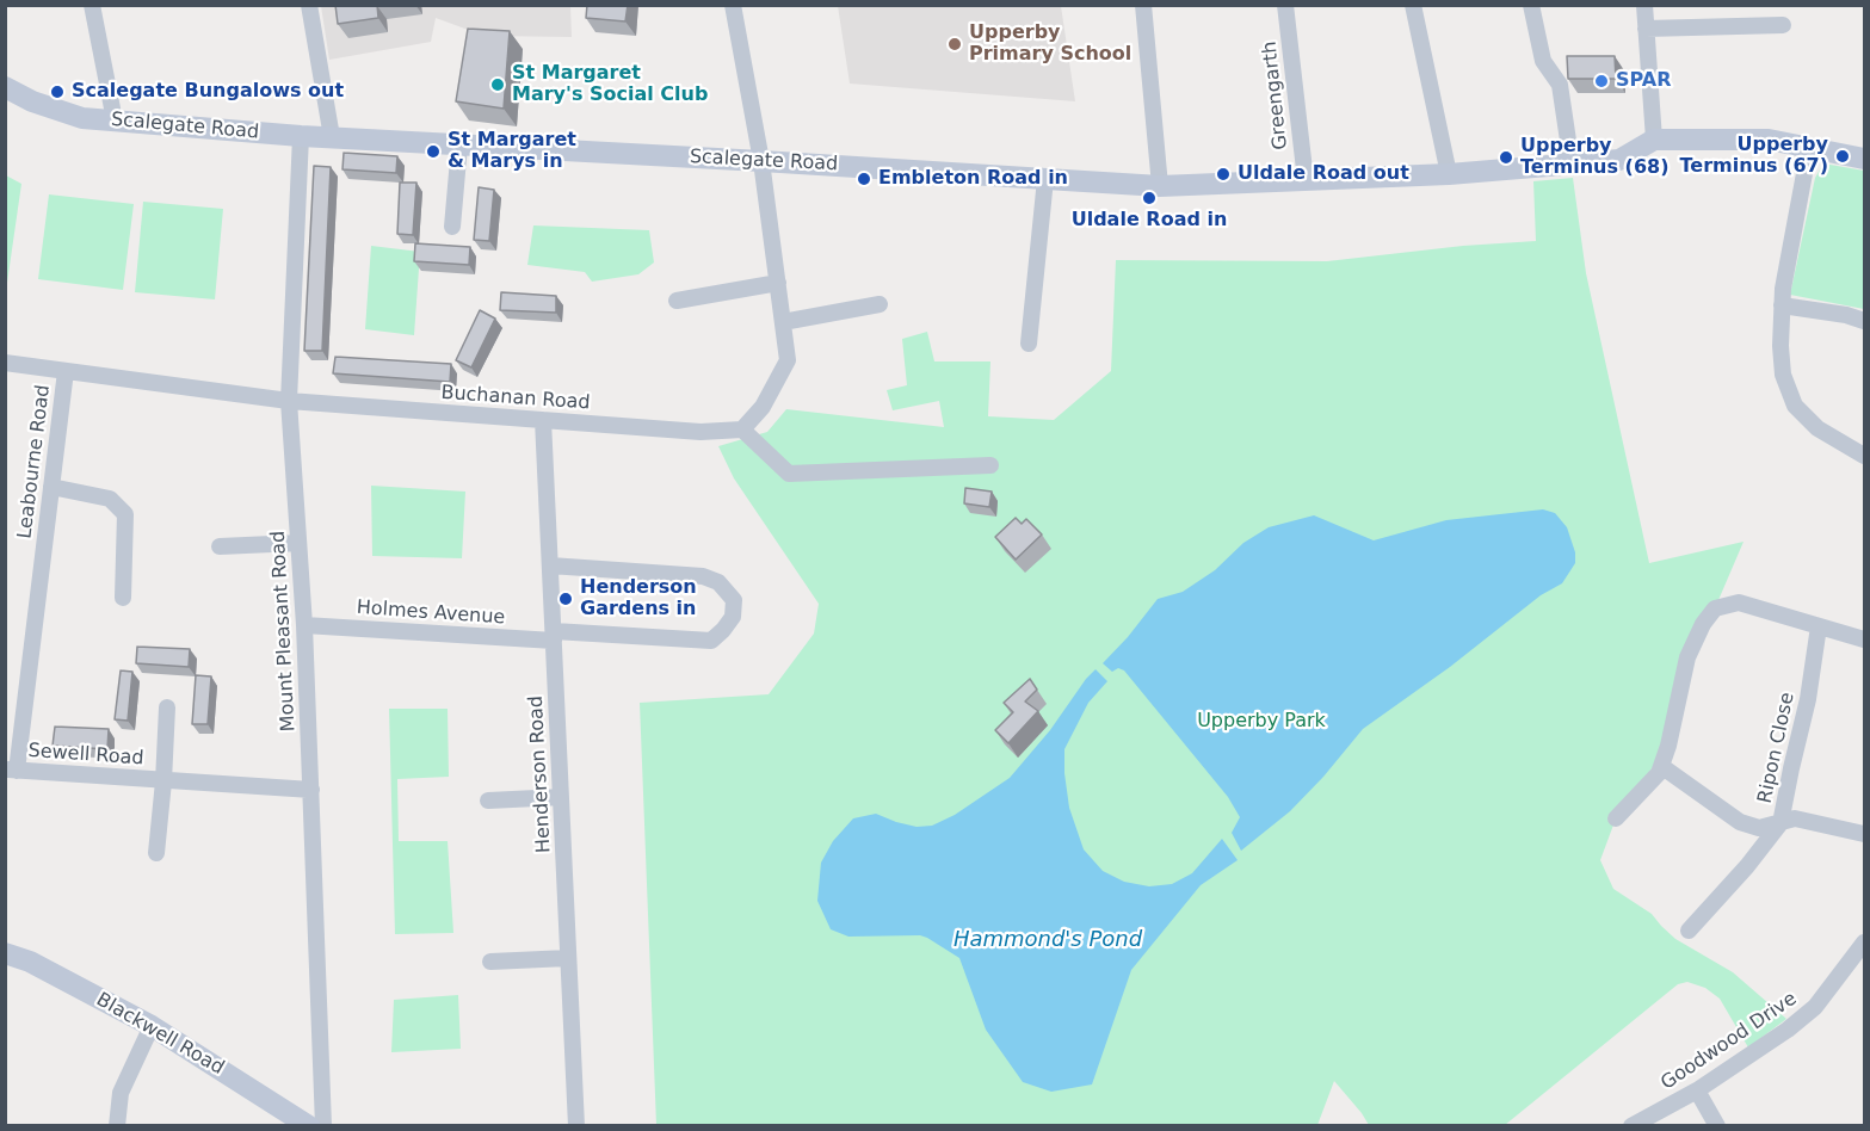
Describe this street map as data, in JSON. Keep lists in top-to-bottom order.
{
  "streets": {
    "street": [
      "Greengarth",
      "Scalegate Road",
      "Buchanan Road",
      "Leabourne Road",
      "Holmes Avenue",
      "Mount Pleasant Road",
      "Ripon Close",
      "Sewell Road",
      "Henderson Road",
      "Blackwell Road",
      "Goodwood Drive"
    ]
  },
  "crossings": [
    ["Greengarth", "Scalegate Road"],
    ["Scalegate Road", "Mount Pleasant Road"],
    ["Buchanan Road", "Leabourne Road"],
    ["Buchanan Road", "Mount Pleasant Road"],
    ["Buchanan Road", "Henderson Road"],
    ["Leabourne Road", "Sewell Road"],
    ["Holmes Avenue", "Mount Pleasant Road"],
    ["Holmes Avenue", "Henderson Road"],
    ["Mount Pleasant Road", "Sewell Road"]
  ],
  "water": ["Hammond's Pond"],
  "parks": ["Upperby Park"],
  "places": [
    "Upperby Primary School",
    "SPAR",
    "St Margaret Mary's Social Club",
    "Scalegate Bungalows out",
    "St Margaret & Marys in",
    "Upperby Terminus (67)",
    "Upperby Terminus (68)",
    "Uldale Road out",
    "Embleton Road in",
    "Uldale Road in",
    "Henderson Gardens in"
  ]
}
